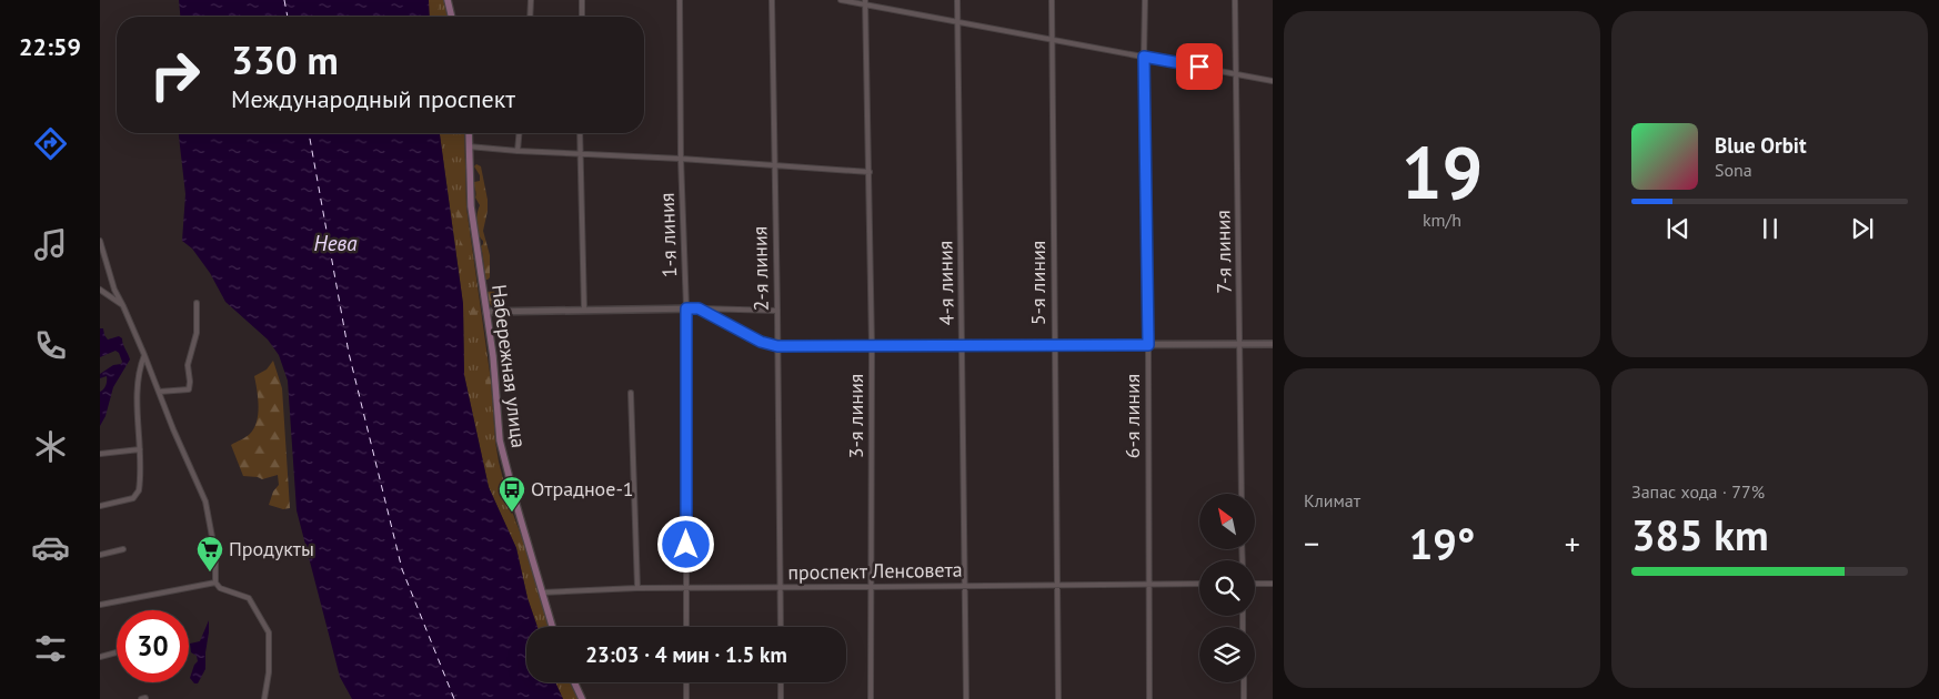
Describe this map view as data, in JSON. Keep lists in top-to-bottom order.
{
  "streets": {
    "main road": ["Набережная улица"],
    "street": [
      "1-я линия",
      "7-я линия",
      "2-я линия",
      "4-я линия",
      "5-я линия",
      "3-я линия",
      "6-я линия",
      "проспект Ленсовета"
    ]
  },
  "crossings": [
    ["1-я линия", "проспект Ленсовета"],
    ["2-я линия", "проспект Ленсовета"],
    ["4-я линия", "проспект Ленсовета"],
    ["5-я линия", "проспект Ленсовета"],
    ["Набережная улица", "проспект Ленсовета"],
    ["3-я линия", "проспект Ленсовета"],
    ["6-я линия", "проспект Ленсовета"]
  ],
  "water": ["Нева"],
  "places": {
    "bus stop": ["Отрадное-1"],
    "supermarket": ["Продукты"]
  },
  "north": "top left",
  "page": {
    "tabs": "22:59",
    "tile": [
      ["19", "km/h"],
      "Климат",
      ["Запас хода · 77%", "385 km"]
    ],
    "turn": ["330 m", "Международный проспект"],
    "song": ["Blue Orbit", "Sona"],
    "heat": ["−", "19°", "+"],
    "limit": "30",
    "trip": "23:03 · 4 мин · 1.5 km"
  }
}
